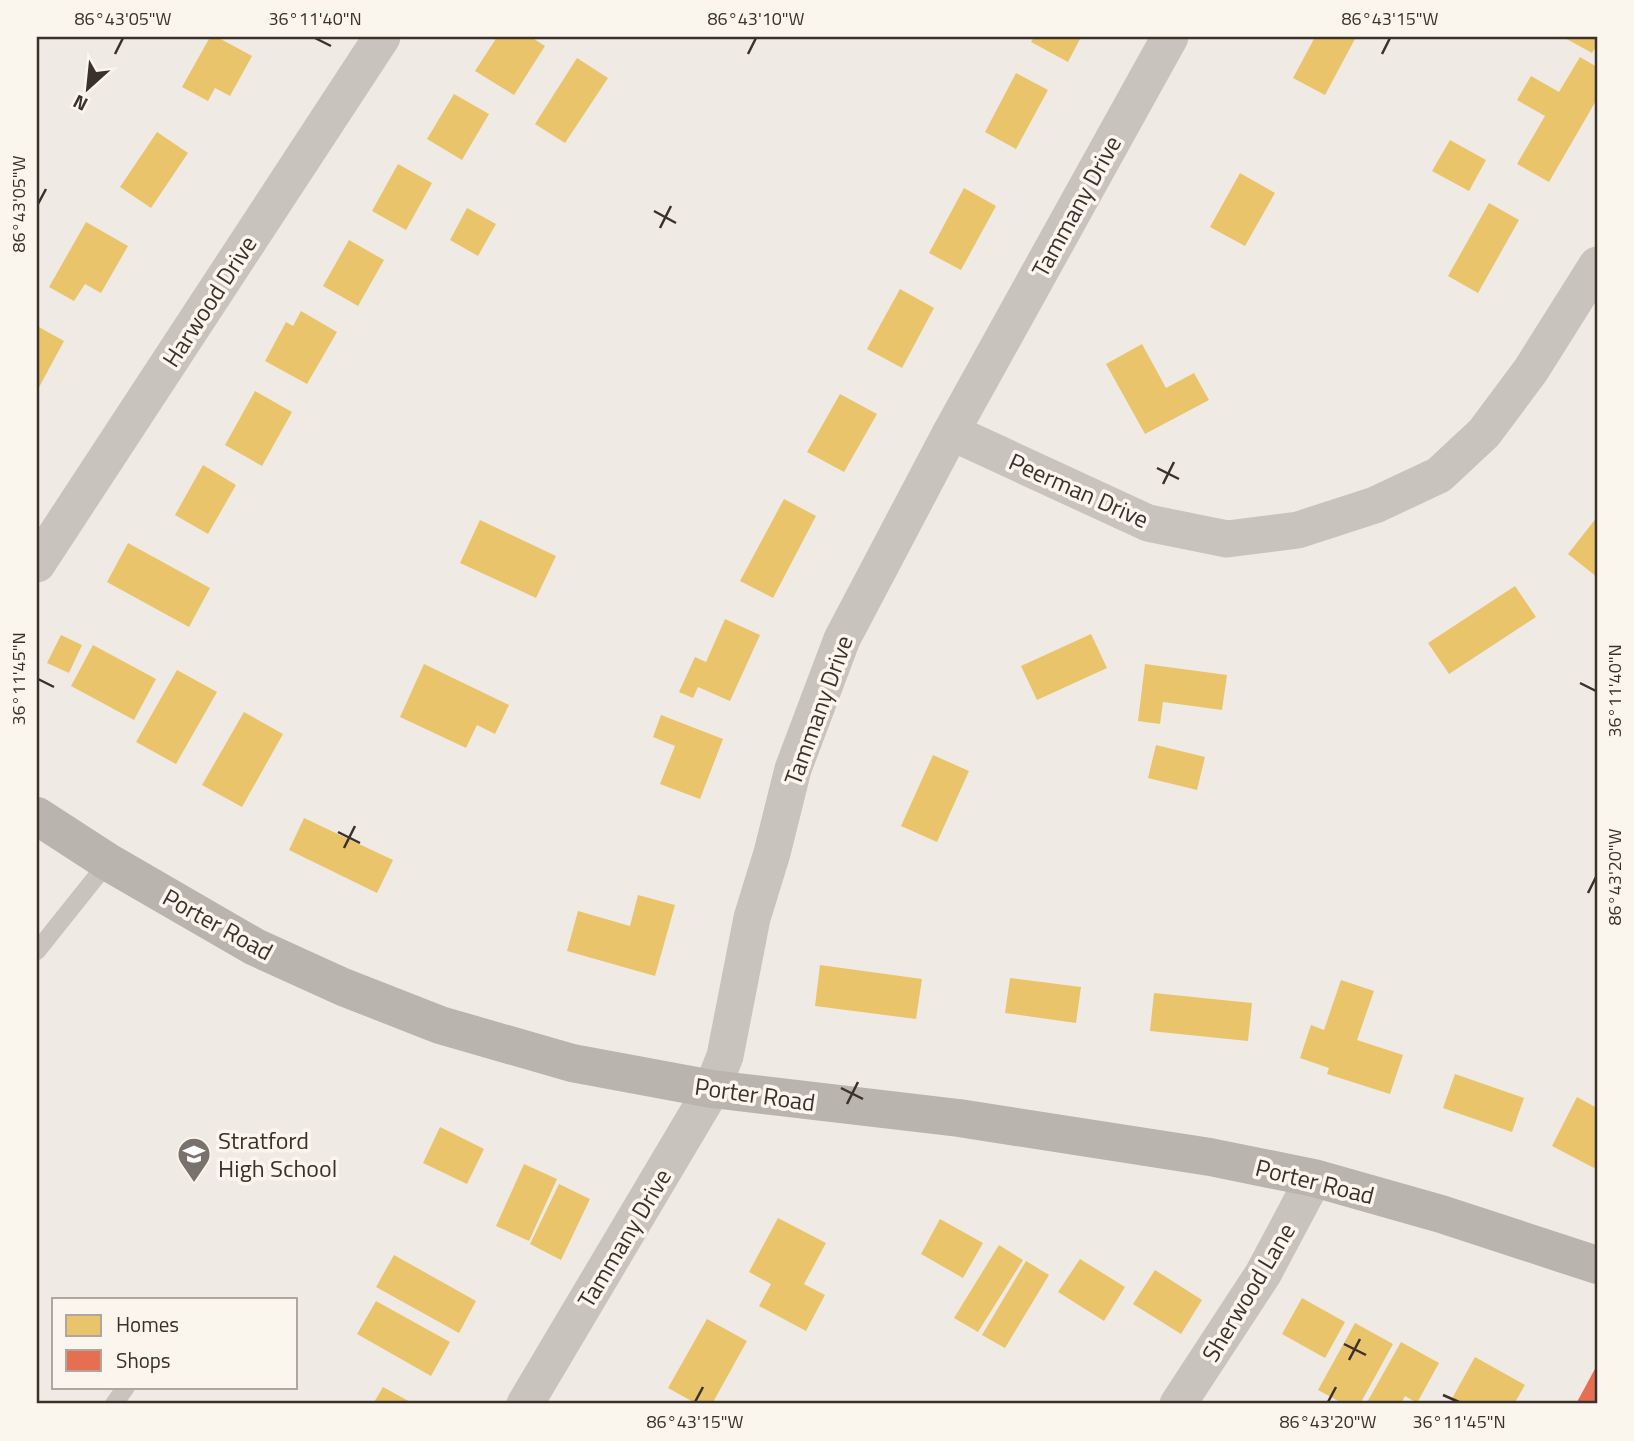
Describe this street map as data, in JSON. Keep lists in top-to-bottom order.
{
  "streets": {
    "street": [
      "Tammany Drive",
      "Harwood Drive",
      "Peerman Drive",
      "Porter Road",
      "Sherwood Lane"
    ]
  },
  "crossings": [
    ["Tammany Drive", "Peerman Drive"],
    ["Tammany Drive", "Porter Road"],
    ["Porter Road", "Sherwood Lane"]
  ],
  "places": {
    "school or university": ["Stratford High School"]
  },
  "legend": ["Homes", "Shops"],
  "north": "bottom left",
  "coordinates": [
    "86°43'05\"W",
    "36°11'40\"N",
    "86°43'10\"W",
    "86°43'15\"W",
    "36°11'45\"N",
    "86°43'20\"W"
  ]
}
